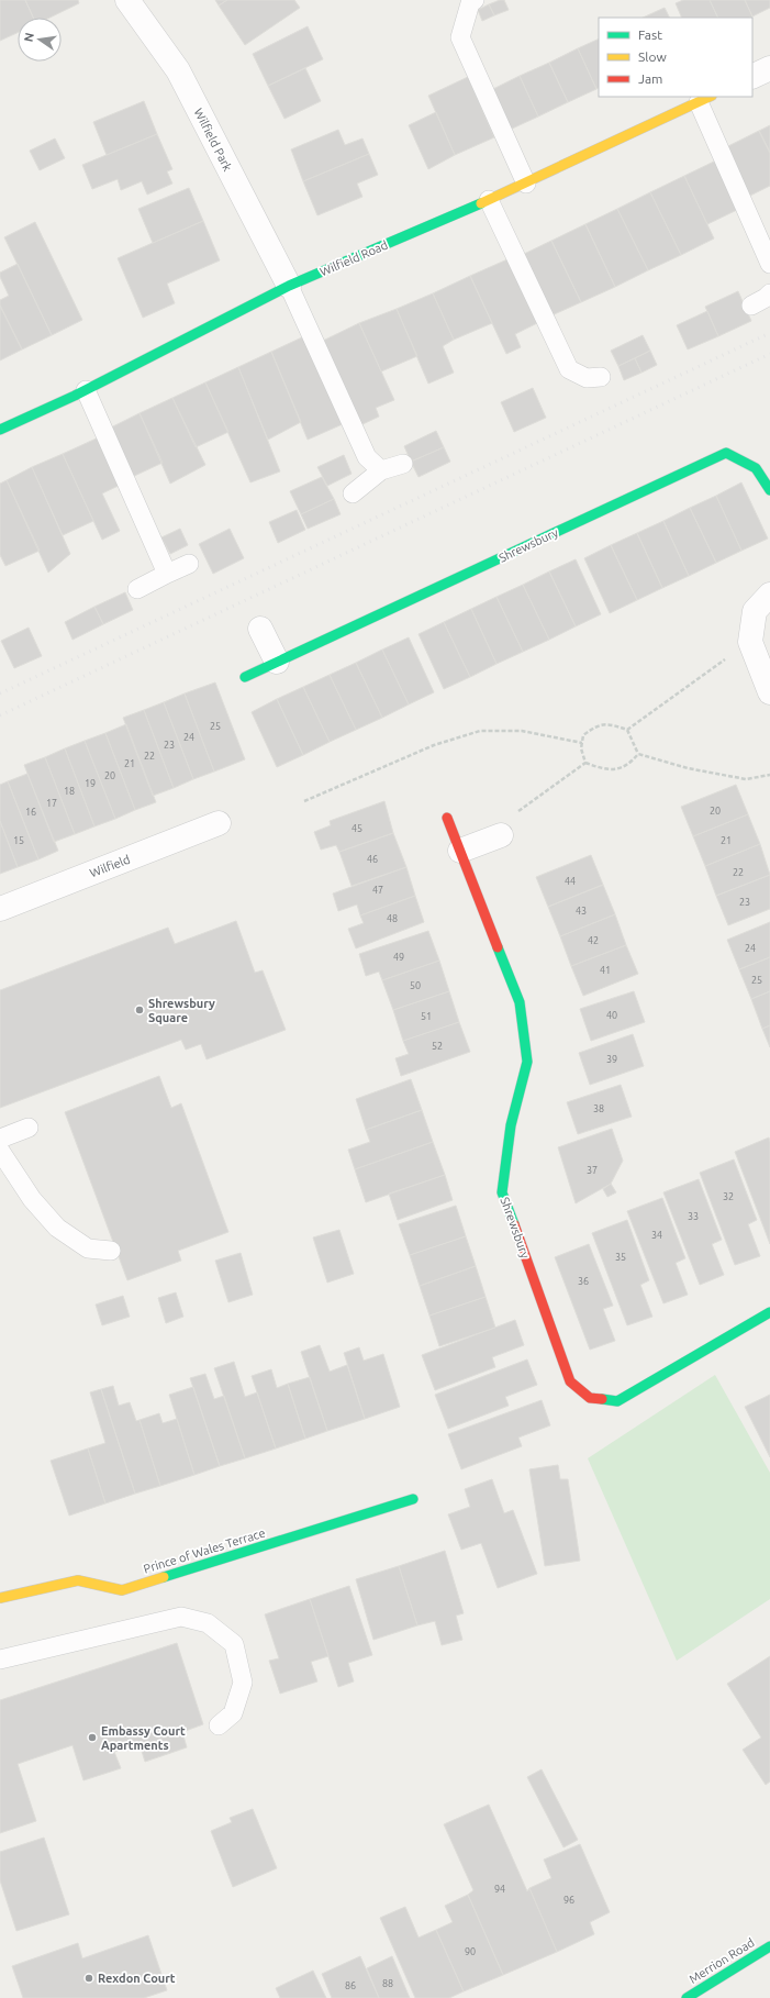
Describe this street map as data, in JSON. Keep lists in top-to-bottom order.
{
  "streets": {
    "street": [
      "Wilfield Park",
      "Wilfield Road",
      "Shrewsbury",
      "Wilfield",
      "Prince of Wales Terrace",
      "Merrion Road"
    ]
  },
  "crossings": [
    ["Wilfield Park", "Wilfield Road"]
  ],
  "places": ["Shrewsbury Square", "Embassy Court Apartments", "Rexdon Court"],
  "house_numbers": [
    "25",
    "24",
    "23",
    "22",
    "21",
    "20",
    "19",
    "18",
    "17",
    "20",
    "16",
    "45",
    "15",
    "21",
    "46",
    "22",
    "44",
    "47",
    "23",
    "43",
    "48",
    "42",
    "24",
    "49",
    "41",
    "25",
    "50",
    "40",
    "51",
    "52",
    "39",
    "38",
    "37",
    "32",
    "33",
    "34",
    "35",
    "36",
    "94",
    "96",
    "90",
    "88",
    "86"
  ],
  "legend": ["Fast", "Slow", "Jam"],
  "north": "left"
}
